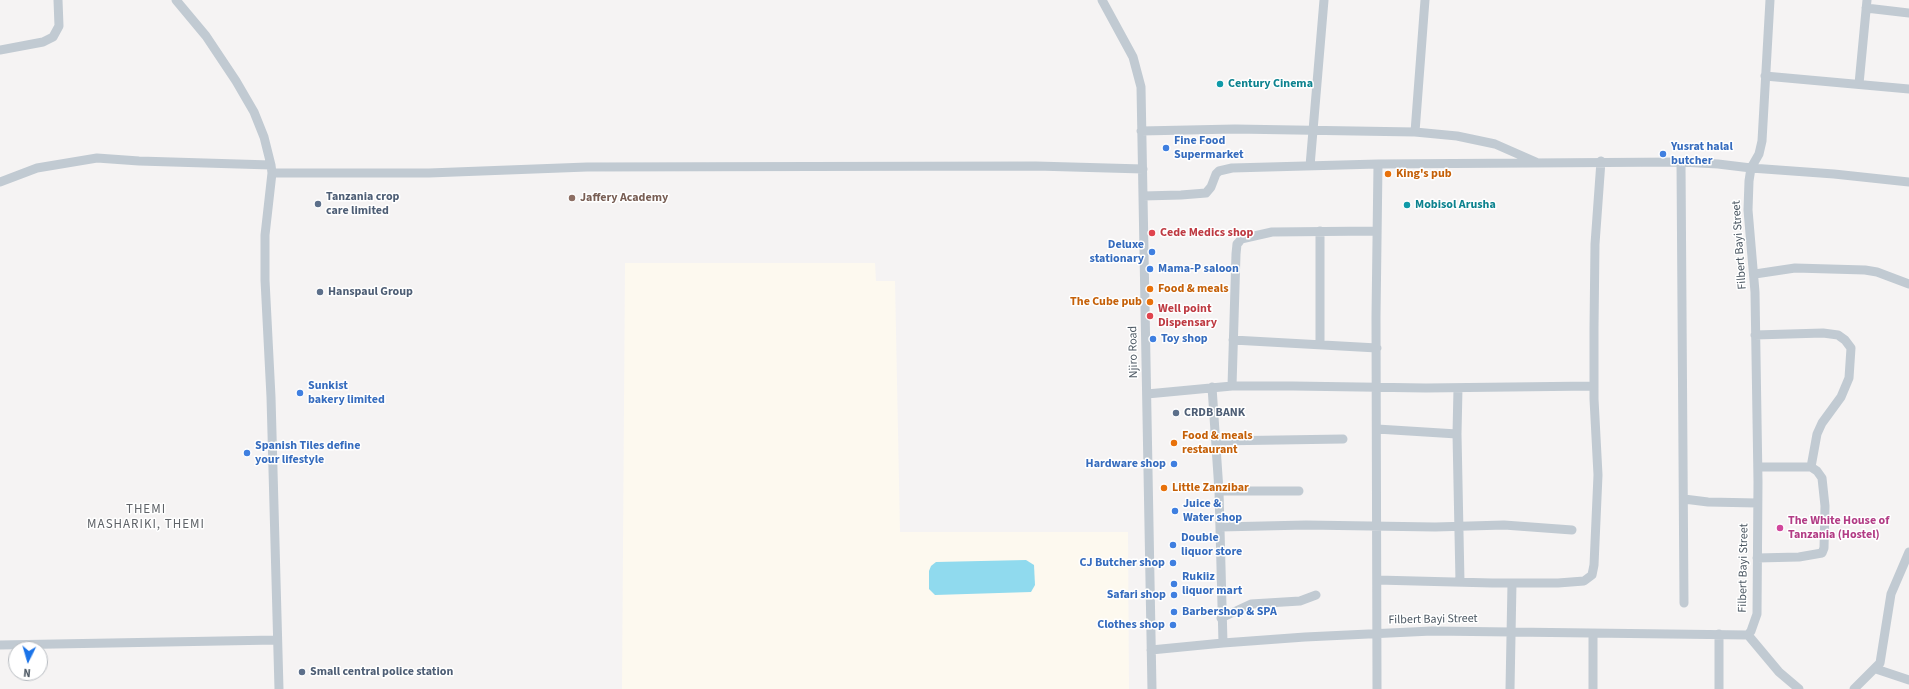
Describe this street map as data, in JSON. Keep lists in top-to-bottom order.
{
  "streets": {
    "street": ["Filbert Bayi Street", "Njiro Road"]
  },
  "crossings": [
    ["Filbert Bayi Street", "Njiro Road"]
  ],
  "districts": ["THEMI MASHARIKI, THEMI"],
  "places": [
    "Century Cinema",
    "Fine Food Supermarket",
    "Yusrat halal butcher",
    "King's pub",
    "Jaffery Academy",
    "Tanzania crop care limited",
    "Mobisol Arusha",
    "Cede Medics shop",
    "Deluxe stationary",
    "Mama-P saloon",
    "Food & meals",
    "Hanspaul Group",
    "The Cube pub",
    "Well point Dispensary",
    "Toy shop",
    "Sunkist bakery limited",
    "CRDB BANK",
    "Food & meals restaurant",
    "Spanish Tiles define your lifestyle",
    "Hardware shop",
    "Little Zanzibar",
    "Juice & Water shop",
    "The White House of Tanzania (Hostel)",
    "Double liquor store",
    "CJ Butcher shop",
    "Rukiiz liquor mart",
    "Safari shop",
    "Barbershop & SPA",
    "Clothes shop",
    "Small central police station"
  ],
  "north": "bottom"
}
